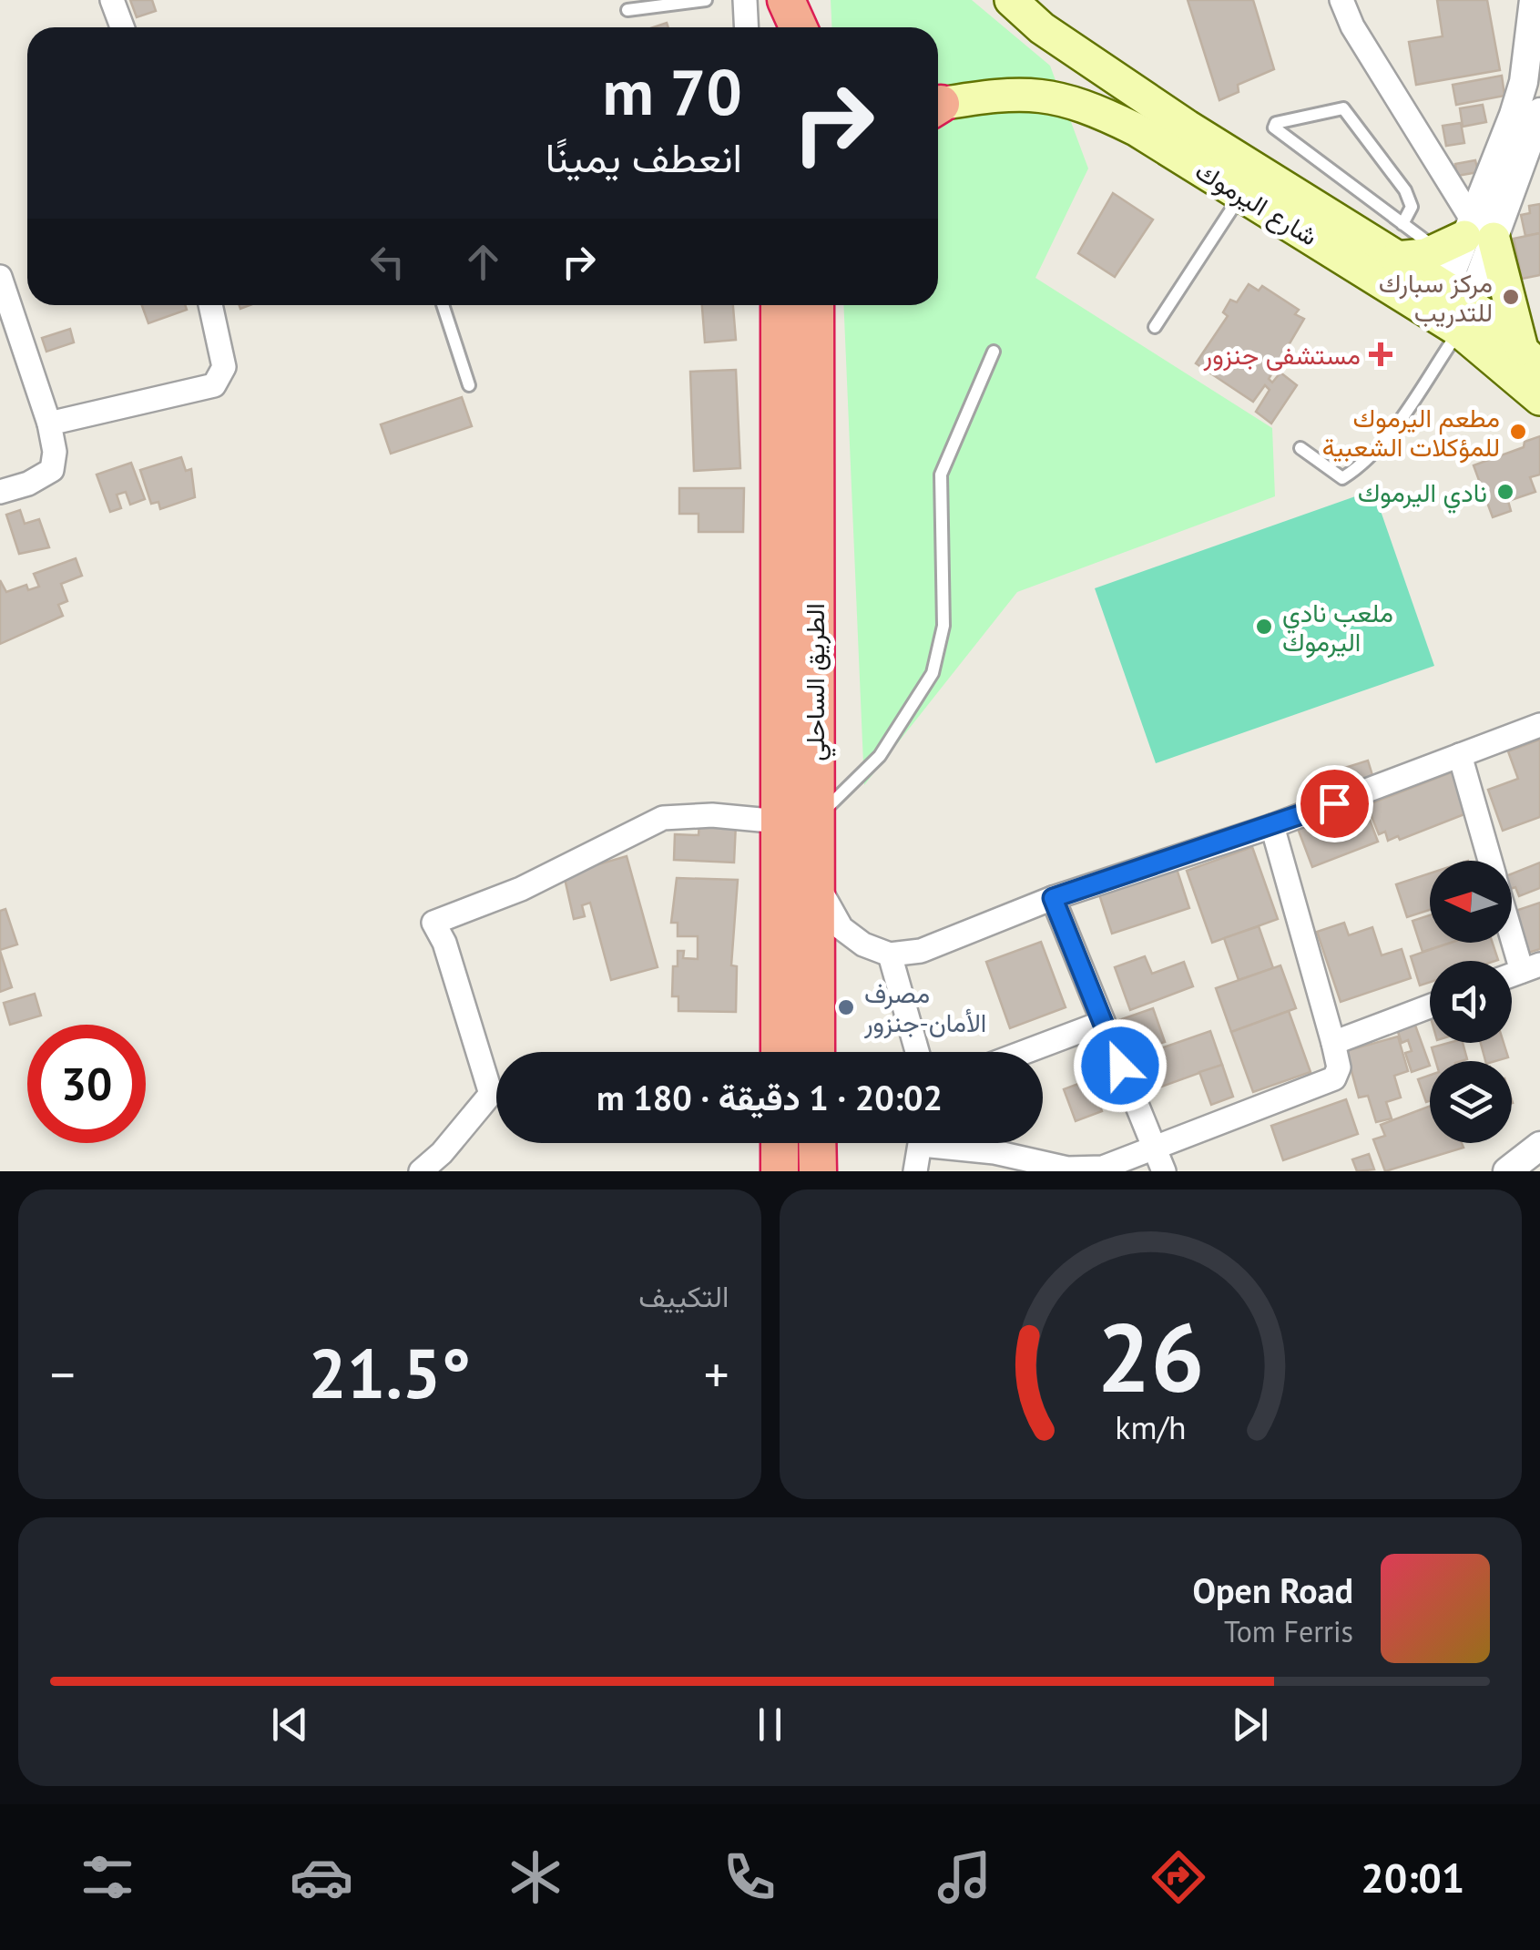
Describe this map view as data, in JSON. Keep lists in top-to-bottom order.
{
  "streets": {
    "highway": ["الطريق الساحلي"],
    "main road": ["شارع اليرموك"]
  },
  "places": {
    "other": [
      "مركز سبارك للتدريب",
      "مطعم اليرموك للمؤكلات الشعبية",
      "نادي اليرموك",
      "ملعب نادي اليرموك",
      "مصرف الأمان-جنزور"
    ],
    "health": ["مستشفى جنزور"]
  },
  "north": "left",
  "page": {
    "turn": ["70 m", "انعطف يمينًا"],
    "limit": "30",
    "trip": "20:02 · 1 دقيقة · 180 m",
    "tile": "التكييف",
    "heat": ["−", "21.5°", "+"],
    "song": ["Open Road", "Tom Ferris"],
    "tabs": "20:01",
    "gauge": ["26", "km/h"]
  }
}
